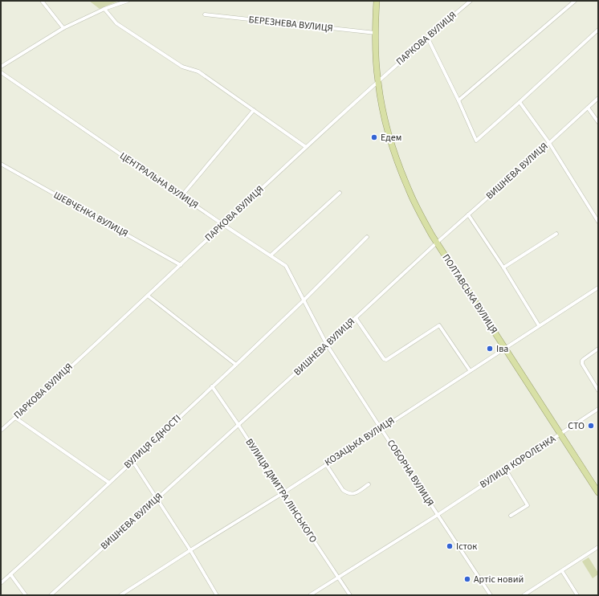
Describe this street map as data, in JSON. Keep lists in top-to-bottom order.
{
  "streets": {
    "highway": ["ПОЛТАВСЬКА ВУЛИЦЯ"],
    "street": [
      "БЕРЕЗНЕВА ВУЛИЦЯ",
      "ПАРКОВА ВУЛИЦЯ",
      "ВИШНЕВА ВУЛИЦЯ",
      "ЦЕНТРАЛЬНА ВУЛИЦЯ",
      "ШЕВЧЕНКА ВУЛИЦЯ",
      "ВУЛИЦЯ ЄДНОСТІ",
      "КОЗАЦЬКА ВУЛИЦЯ",
      "ВУЛИЦЯ КОРОЛЕНКА",
      "СОБОРНА ВУЛИЦЯ",
      "ВУЛИЦЯ ДМИТРА ЛІНСЬКОГО"
    ]
  },
  "crossings": [
    ["БЕРЕЗНЕВА ВУЛИЦЯ", "ПОЛТАВСЬКА ВУЛИЦЯ"],
    ["ПАРКОВА ВУЛИЦЯ", "ЦЕНТРАЛЬНА ВУЛИЦЯ"],
    ["ПАРКОВА ВУЛИЦЯ", "ШЕВЧЕНКА ВУЛИЦЯ"],
    ["ПАРКОВА ВУЛИЦЯ", "ПОЛТАВСЬКА ВУЛИЦЯ"],
    ["ВИШНЕВА ВУЛИЦЯ", "ПОЛТАВСЬКА ВУЛИЦЯ"],
    ["ВИШНЕВА ВУЛИЦЯ", "СОБОРНА ВУЛИЦЯ"],
    ["ВИШНЕВА ВУЛИЦЯ", "ВУЛИЦЯ ДМИТРА ЛІНСЬКОГО"],
    ["ЦЕНТРАЛЬНА ВУЛИЦЯ", "ВУЛИЦЯ ЄДНОСТІ"],
    ["ЦЕНТРАЛЬНА ВУЛИЦЯ", "СОБОРНА ВУЛИЦЯ"],
    ["ПОЛТАВСЬКА ВУЛИЦЯ", "КОЗАЦЬКА ВУЛИЦЯ"],
    ["ПОЛТАВСЬКА ВУЛИЦЯ", "ВУЛИЦЯ КОРОЛЕНКА"],
    ["ВУЛИЦЯ ЄДНОСТІ", "СОБОРНА ВУЛИЦЯ"],
    ["ВУЛИЦЯ ЄДНОСТІ", "ВУЛИЦЯ ДМИТРА ЛІНСЬКОГО"],
    ["КОЗАЦЬКА ВУЛИЦЯ", "СОБОРНА ВУЛИЦЯ"],
    ["КОЗАЦЬКА ВУЛИЦЯ", "ВУЛИЦЯ ДМИТРА ЛІНСЬКОГО"],
    ["ВУЛИЦЯ КОРОЛЕНКА", "СОБОРНА ВУЛИЦЯ"],
    ["ВУЛИЦЯ КОРОЛЕНКА", "ВУЛИЦЯ ДМИТРА ЛІНСЬКОГО"]
  ],
  "places": [
    "Едем",
    "Іва",
    "СТО",
    "Істок",
    "Артіс новий"
  ]
}
